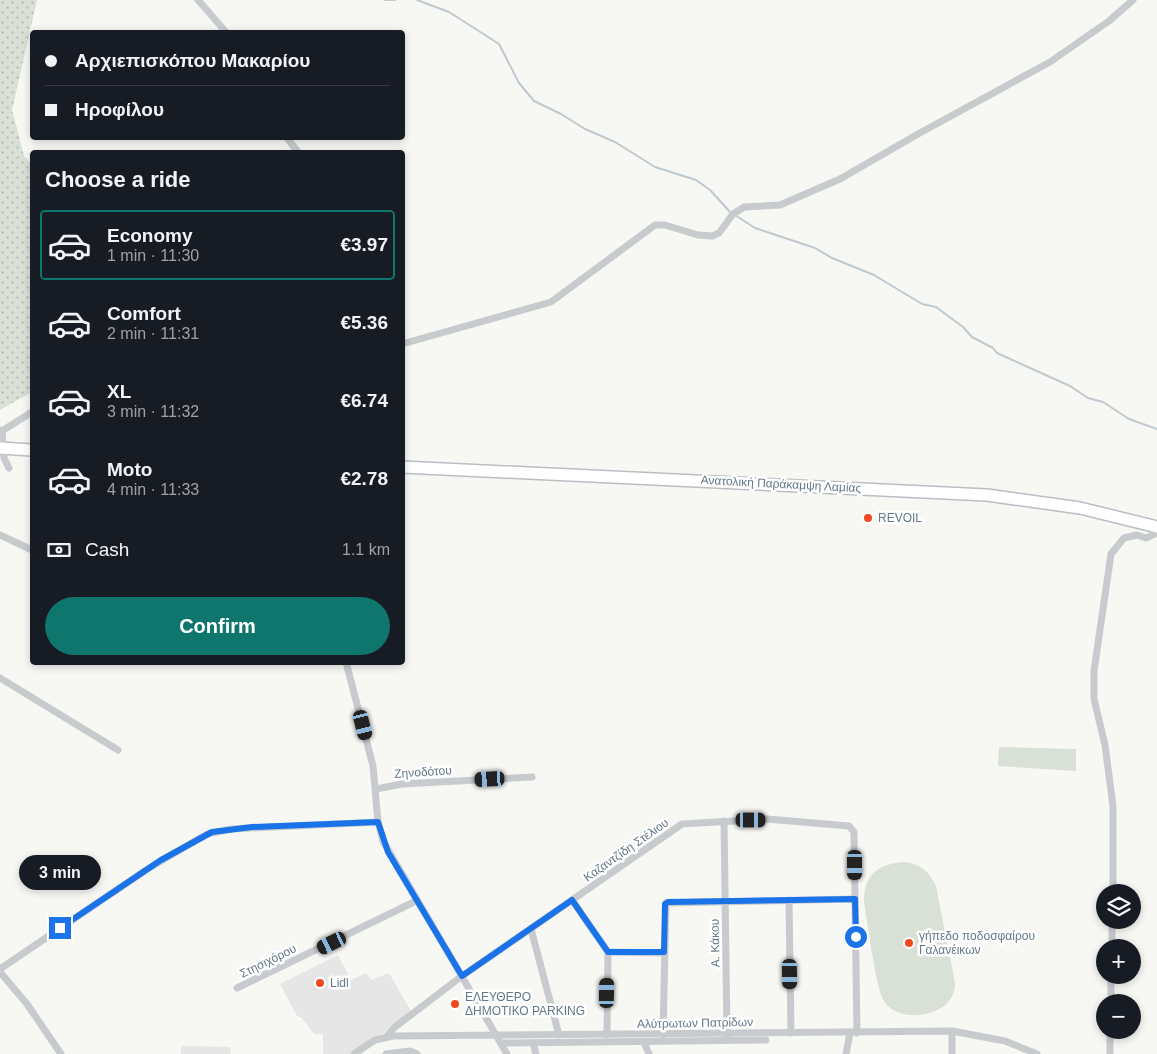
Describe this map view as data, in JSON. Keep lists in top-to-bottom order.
{
  "streets": {
    "main road": ["Ανατολική Παράκαμψη Λαμίας"],
    "street": [
      "Ζηνοδότου",
      "Καζαντζίδη Στέλιου",
      "Α. Κάκου",
      "Στησιχόρου",
      "Αλύτρωτων Πατρίδων"
    ]
  },
  "crossings": [
    ["Καζαντζίδη Στέλιου", "Α. Κάκου"],
    ["Καζαντζίδη Στέλιου", "Αλύτρωτων Πατρίδων"],
    ["Α. Κάκου", "Αλύτρωτων Πατρίδων"]
  ],
  "places": [
    "REVOIL",
    "γήπεδο ποδοσφαίρου Γαλανέικων",
    "Lidl",
    "ΕΛΕΥΘΕΡΟ ΔΗΜΟΤΙΚΟ PARKING"
  ],
  "page": {
    "banner": ["Αρχιεπισκόπου Μακαρίου", "Ηροφίλου"],
    "heading": "Choose a ride",
    "list": [
      {
        "name": "Economy",
        "note": "1 min · 11:30",
        "value": "€3.97"
      },
      {
        "name": "Comfort",
        "note": "2 min · 11:31",
        "value": "€5.36"
      },
      {
        "name": "XL",
        "note": "3 min · 11:32",
        "value": "€6.74"
      },
      {
        "name": "Moto",
        "note": "4 min · 11:33",
        "value": "€2.78"
      }
    ],
    "pay": ["Cash", "1.1 km"],
    "buttons": "Confirm",
    "bubble": "3 min",
    "map_buttons": ["+", "−"]
  }
}
